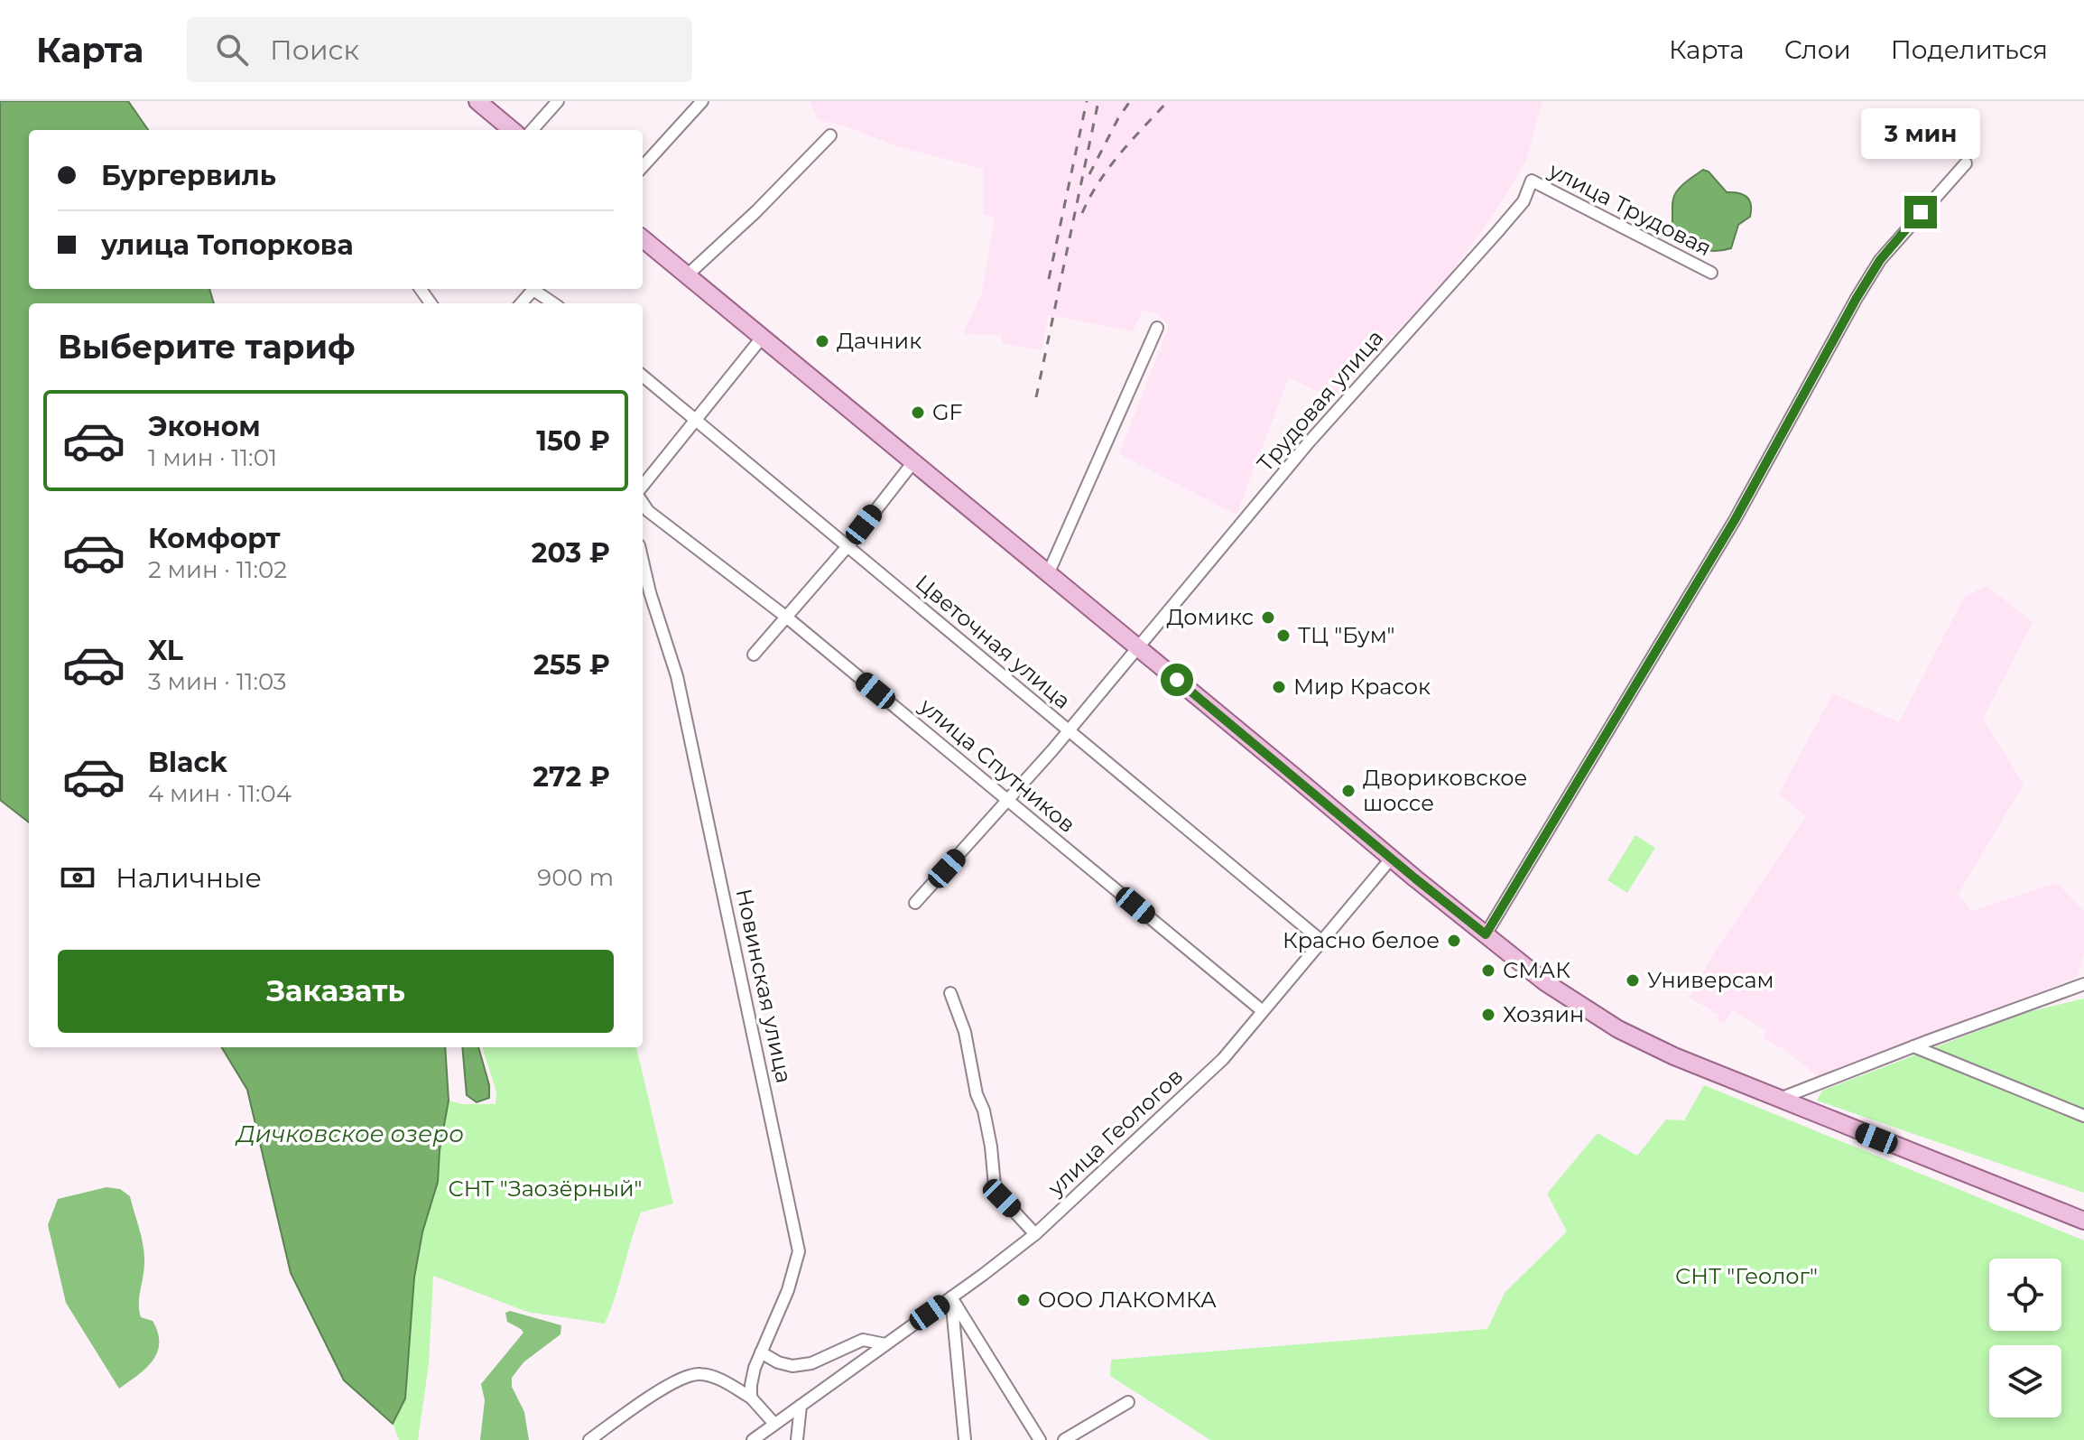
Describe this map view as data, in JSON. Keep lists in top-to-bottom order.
{
  "streets": {
    "street": [
      "улица Трудовая",
      "Трудовая улица",
      "Цветочная улица",
      "улица Спутников",
      "Новинская улица",
      "улица Геологов"
    ]
  },
  "crossings": [
    ["улица Трудовая", "Трудовая улица"],
    ["Трудовая улица", "Цветочная улица"],
    ["Трудовая улица", "улица Спутников"],
    ["Цветочная улица", "улица Геологов"],
    ["улица Спутников", "улица Геологов"]
  ],
  "water": ["Дичковское озеро"],
  "parks": ["СНТ \"Заозёрный\"", "СНТ \"Геолог\""],
  "places": [
    "Дачник",
    "GF",
    "Домикс",
    "ТЦ \"Бум\"",
    "Мир Красок",
    "Двориковское шоссе",
    "Красно белое",
    "СМАК",
    "Универсам",
    "Хозяин",
    "ООО ЛАКОМКА"
  ],
  "page": {
    "header": "Карта",
    "search": "Поиск",
    "nav": ["Карта", "Слои", "Поделиться"],
    "bubble": "3 мин",
    "banner": ["Бургервиль", "улица Топоркова"],
    "heading": "Выберите тариф",
    "list": [
      {
        "name": "Эконом",
        "note": "1 мин · 11:01",
        "value": "150 ₽"
      },
      {
        "name": "Комфорт",
        "note": "2 мин · 11:02",
        "value": "203 ₽"
      },
      {
        "name": "XL",
        "note": "3 мин · 11:03",
        "value": "255 ₽"
      },
      {
        "name": "Black",
        "note": "4 мин · 11:04",
        "value": "272 ₽"
      }
    ],
    "pay": ["Наличные", "900 m"],
    "buttons": "Заказать"
  }
}
